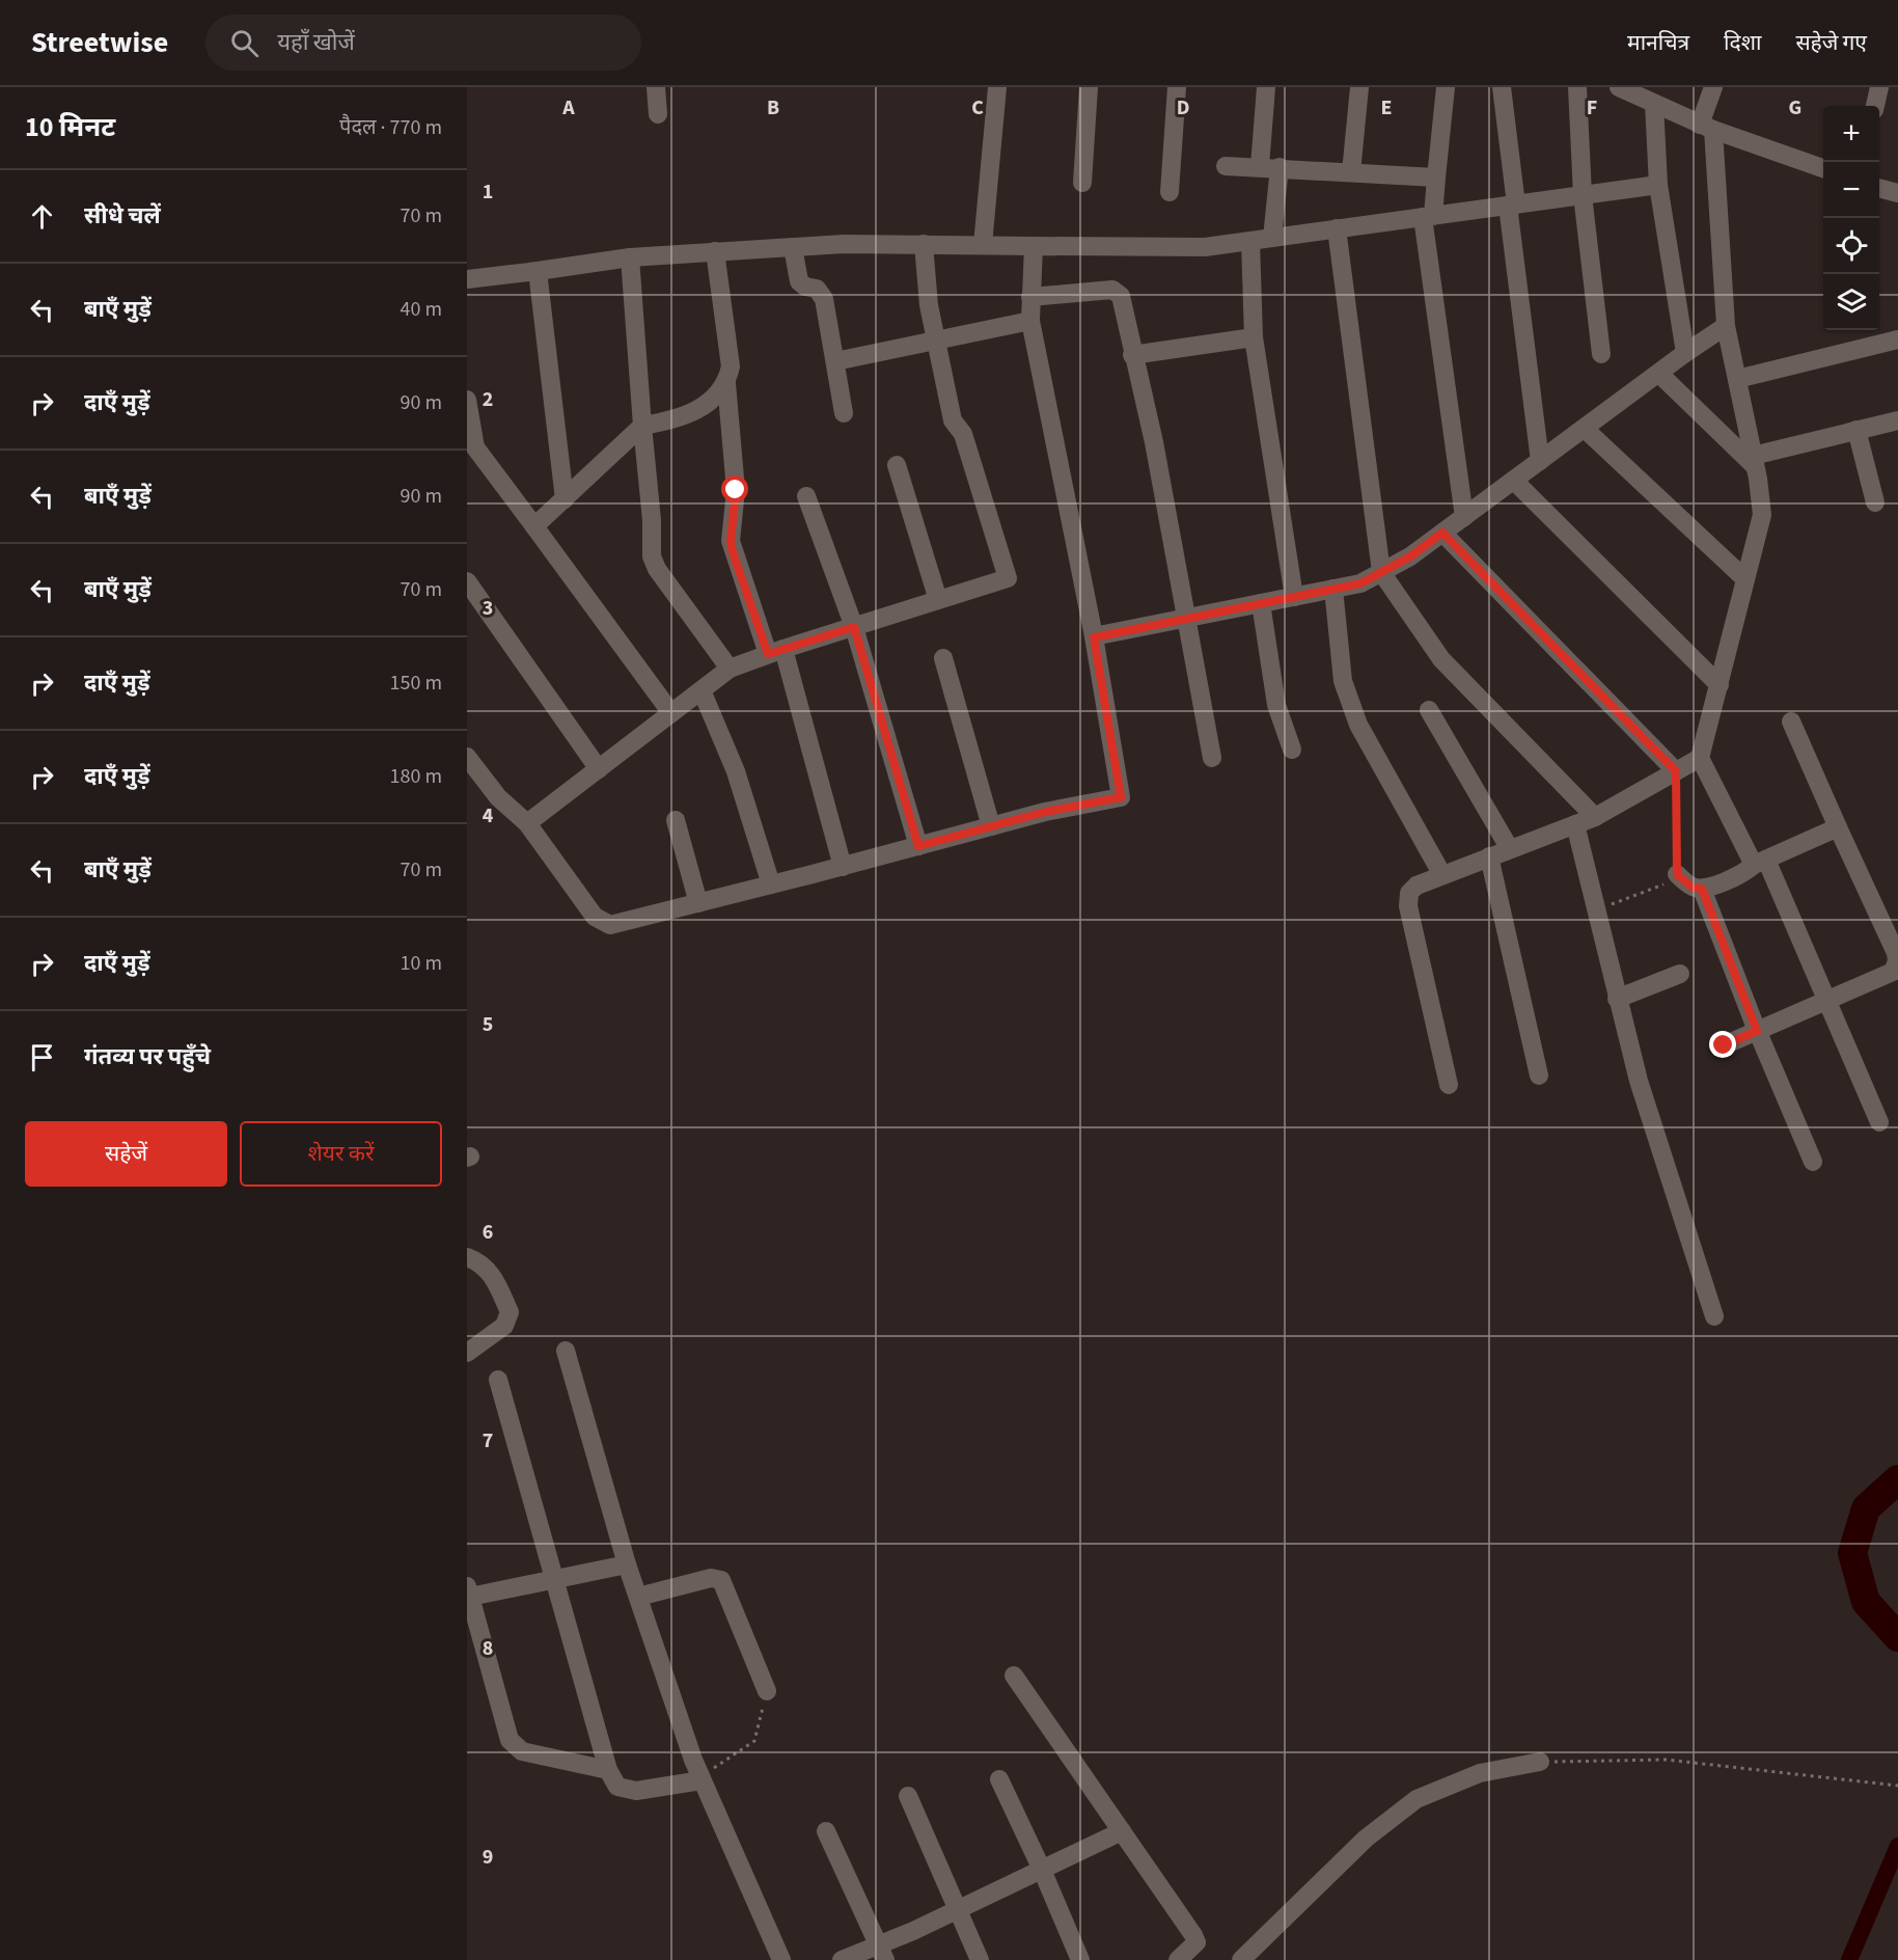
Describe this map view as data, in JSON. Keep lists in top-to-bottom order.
{
  "page": {
    "header": "Streetwise",
    "search": "यहाँ खोजें",
    "nav": ["मानचित्र", "दिशा", "सहेजे गए"],
    "heading": ["10 मिनट", "पैदल · 770 m"],
    "map_buttons": ["+", "−"],
    "list": [
      ["सीधे चलें", "70 m"],
      ["बाएँ मुड़ें", "40 m"],
      ["दाएँ मुड़ें", "90 m"],
      ["बाएँ मुड़ें", "90 m"],
      ["बाएँ मुड़ें", "70 m"],
      ["दाएँ मुड़ें", "150 m"],
      ["दाएँ मुड़ें", "180 m"],
      ["बाएँ मुड़ें", "70 m"],
      ["दाएँ मुड़ें", "10 m"],
      "गंतव्य पर पहुँचे"
    ],
    "buttons": ["सहेजें", "शेयर करें"]
  },
  "grid": {
    "columns": [
      "A",
      "B",
      "C",
      "D",
      "E",
      "F",
      "G"
    ],
    "rows": [
      "1",
      "2",
      "3",
      "4",
      "5",
      "6",
      "7",
      "8",
      "9"
    ]
  }
}
